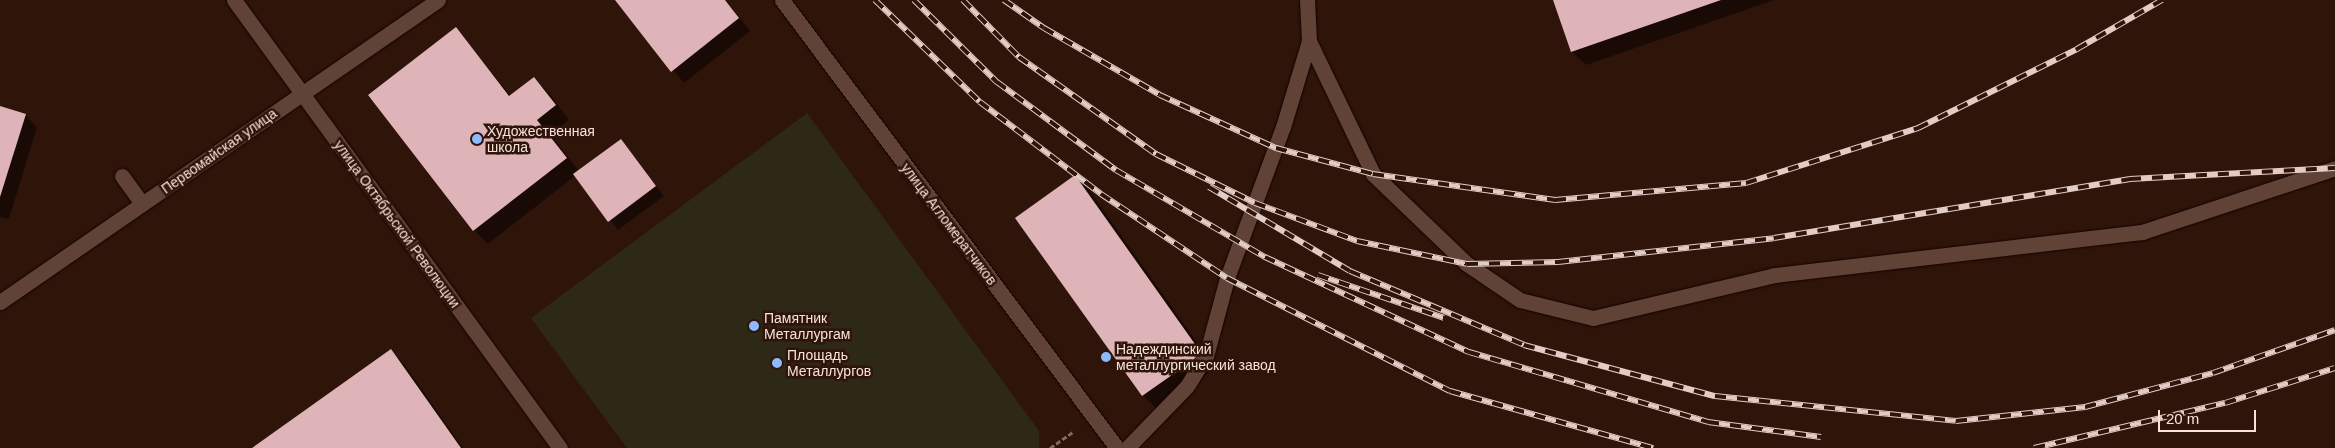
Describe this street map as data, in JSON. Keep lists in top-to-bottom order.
{
  "streets": {
    "street": ["Первомайская улица", "улица Октябрьской Революции", "улица Агломератчиков"]
  },
  "crossings": [
    ["Первомайская улица", "улица Октябрьской Революции"]
  ],
  "places": [
    "Художественная школа",
    "Памятник Металлургам",
    "Надеждинский металлургический завод",
    "Площадь Металлургов"
  ],
  "scale_bar": "20 m"
}
